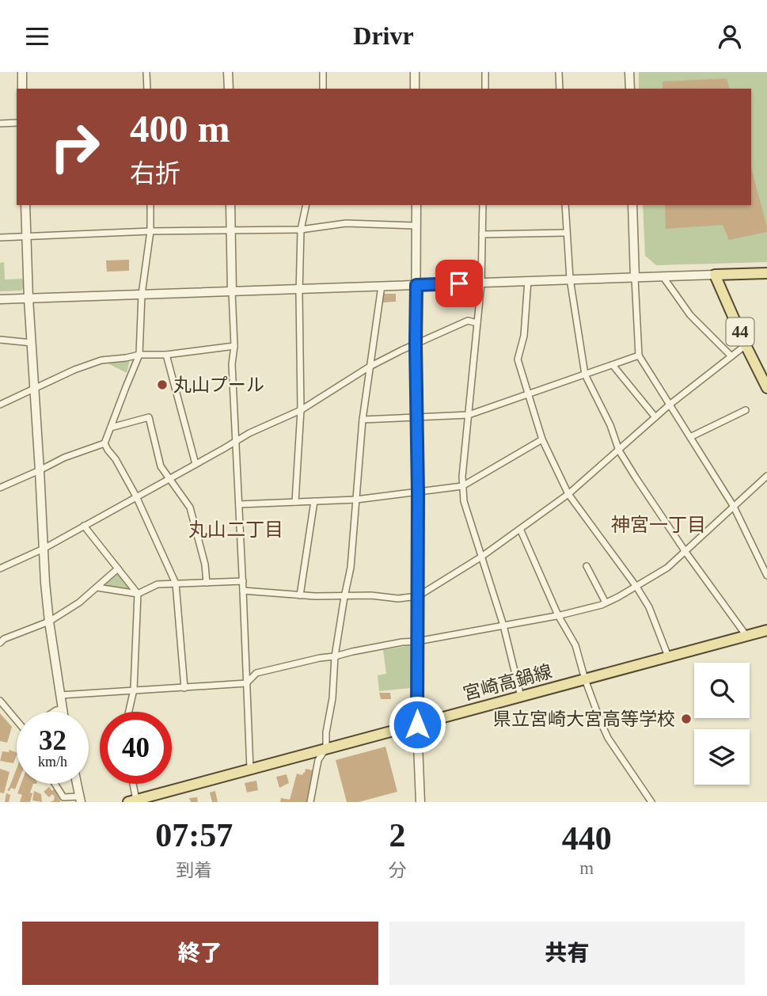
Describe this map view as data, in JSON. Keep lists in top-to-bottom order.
{
  "streets": {
    "main road": ["44", "宮崎高鍋線"]
  },
  "districts": ["神宮一丁目", "丸山二丁目"],
  "places": ["丸山プール", "県立宮崎大宮高等学校"],
  "page": {
    "header": "Drivr",
    "turn": ["400 m", "右折"],
    "speed": "32 km/h",
    "limit": "40",
    "eta": [
      "07:57",
      "到着",
      "2",
      "分",
      "440",
      "m"
    ],
    "buttons": ["終了", "共有"]
  }
}
